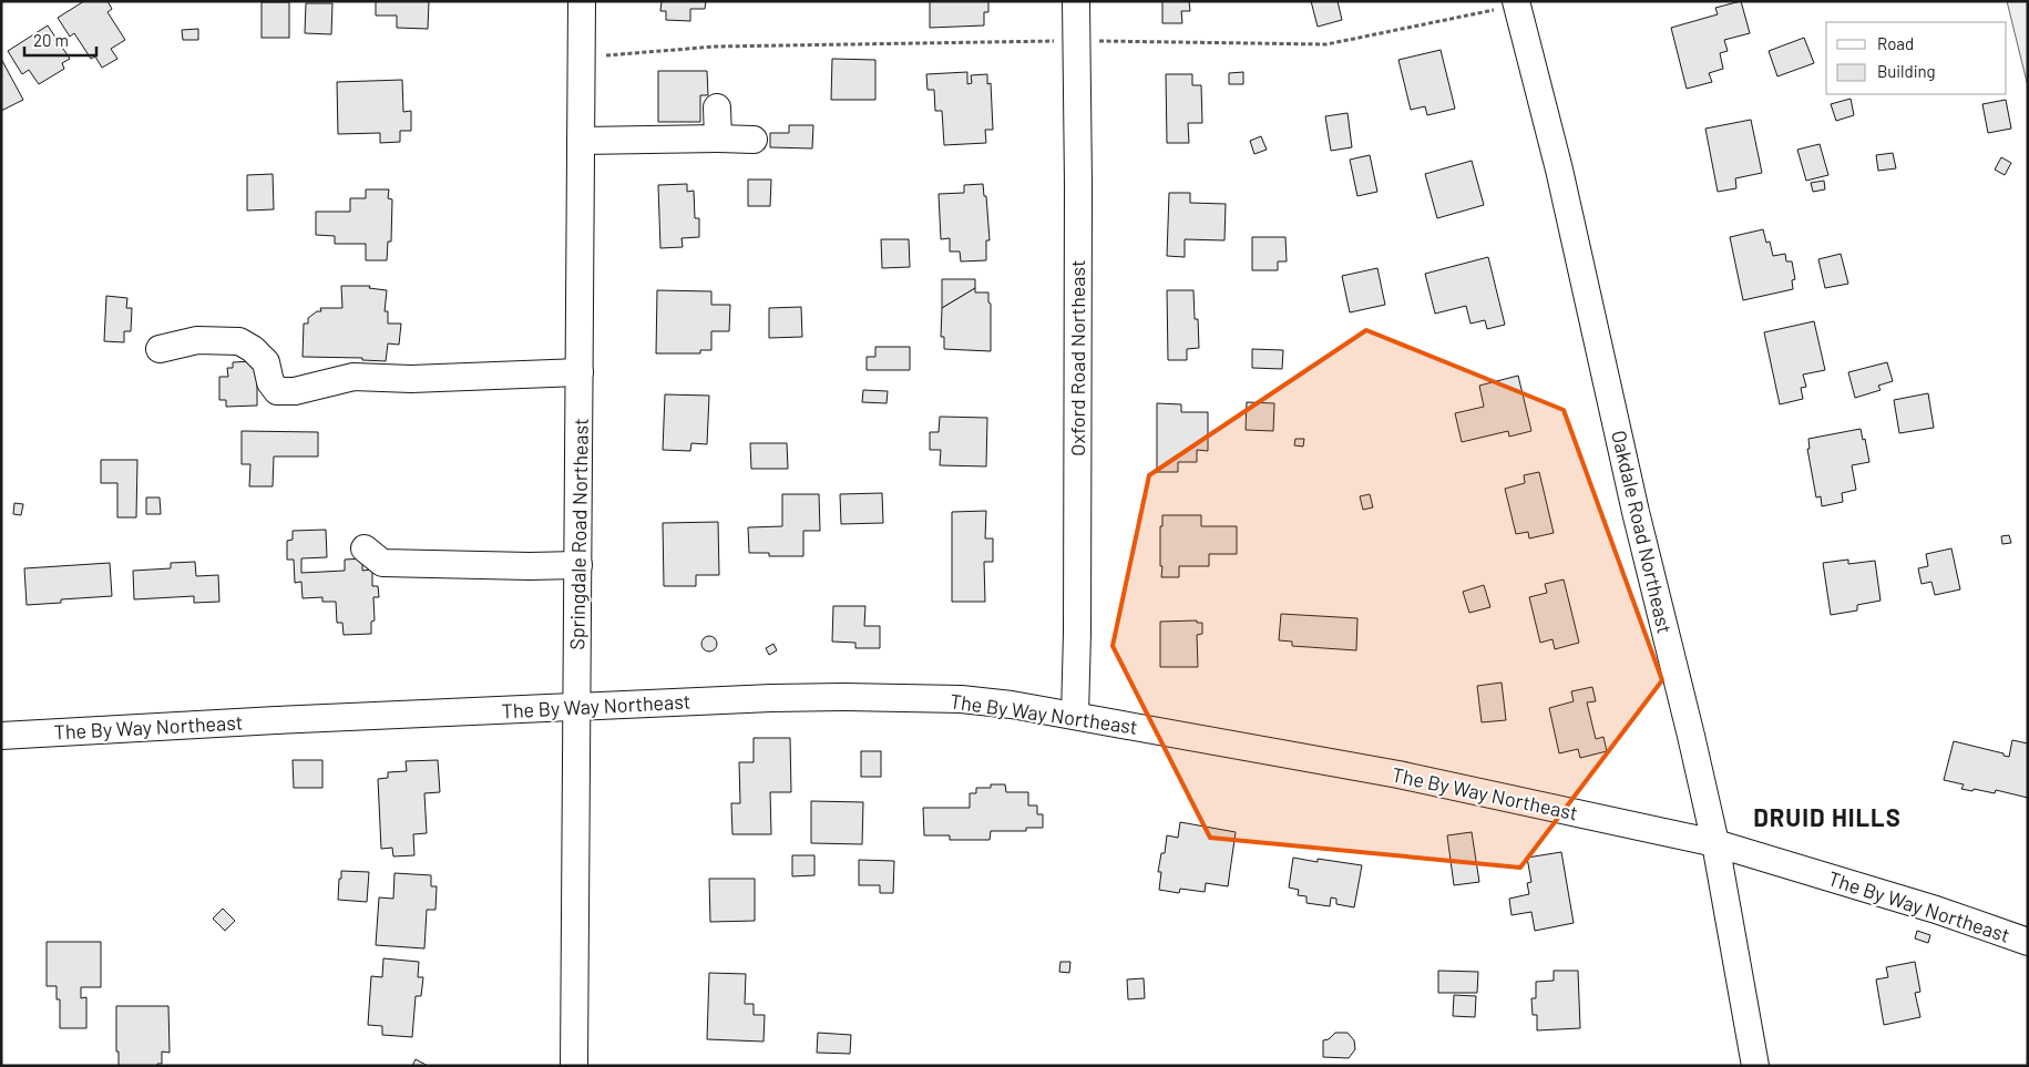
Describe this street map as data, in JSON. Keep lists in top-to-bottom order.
{
  "streets": {
    "street": [
      "Oxford Road Northeast",
      "Oakdale Road Northeast",
      "Springdale Road Northeast",
      "The By Way Northeast"
    ]
  },
  "crossings": [
    ["Oxford Road Northeast", "The By Way Northeast"],
    ["Oakdale Road Northeast", "The By Way Northeast"],
    ["Springdale Road Northeast", "The By Way Northeast"]
  ],
  "districts": ["DRUID HILLS"],
  "legend": ["Road", "Building"],
  "scale_bar": "20 m"
}
